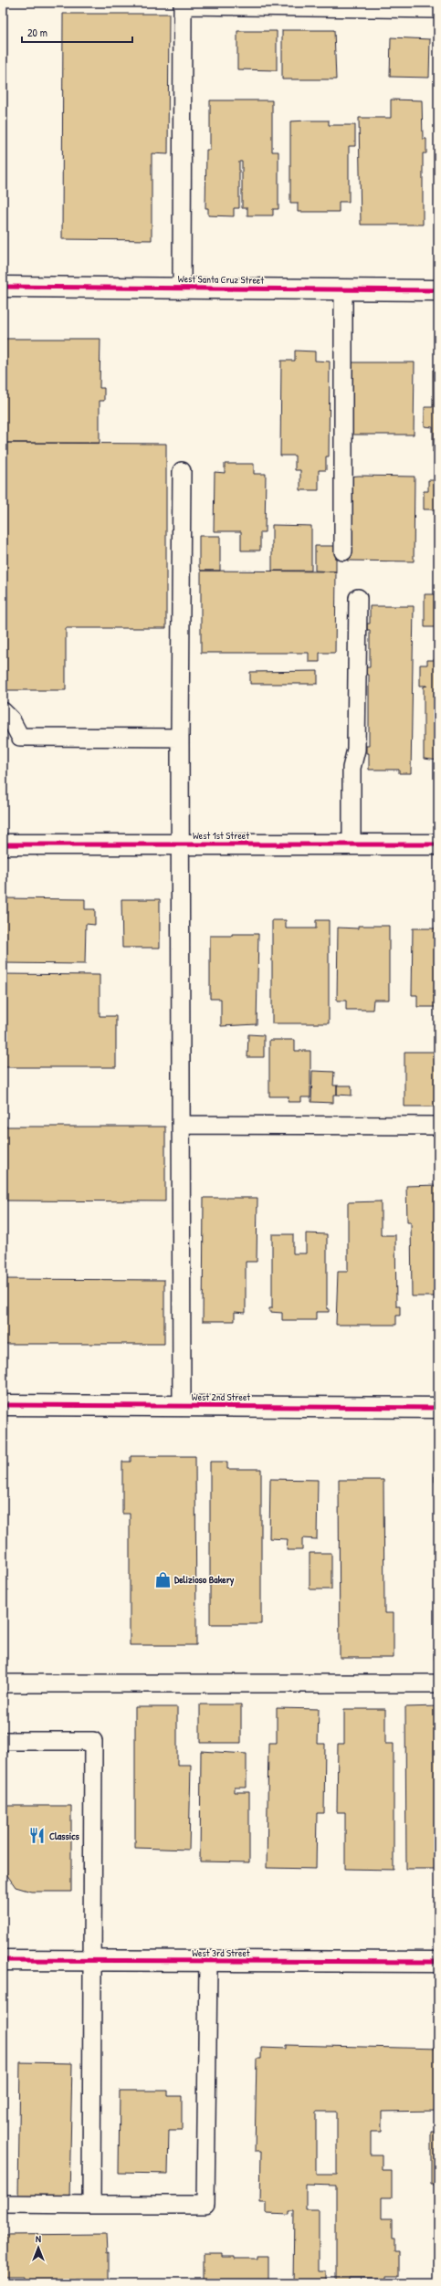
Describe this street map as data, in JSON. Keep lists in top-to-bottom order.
{
  "streets": {
    "street": [
      "West Santa Cruz Street",
      "West 1st Street",
      "West 2nd Street",
      "West 3rd Street"
    ]
  },
  "places": {
    "shop": ["Delizioso Bakery"],
    "restaurant": ["Classics"]
  },
  "scale_bar": "20 m",
  "north": "top"
}
